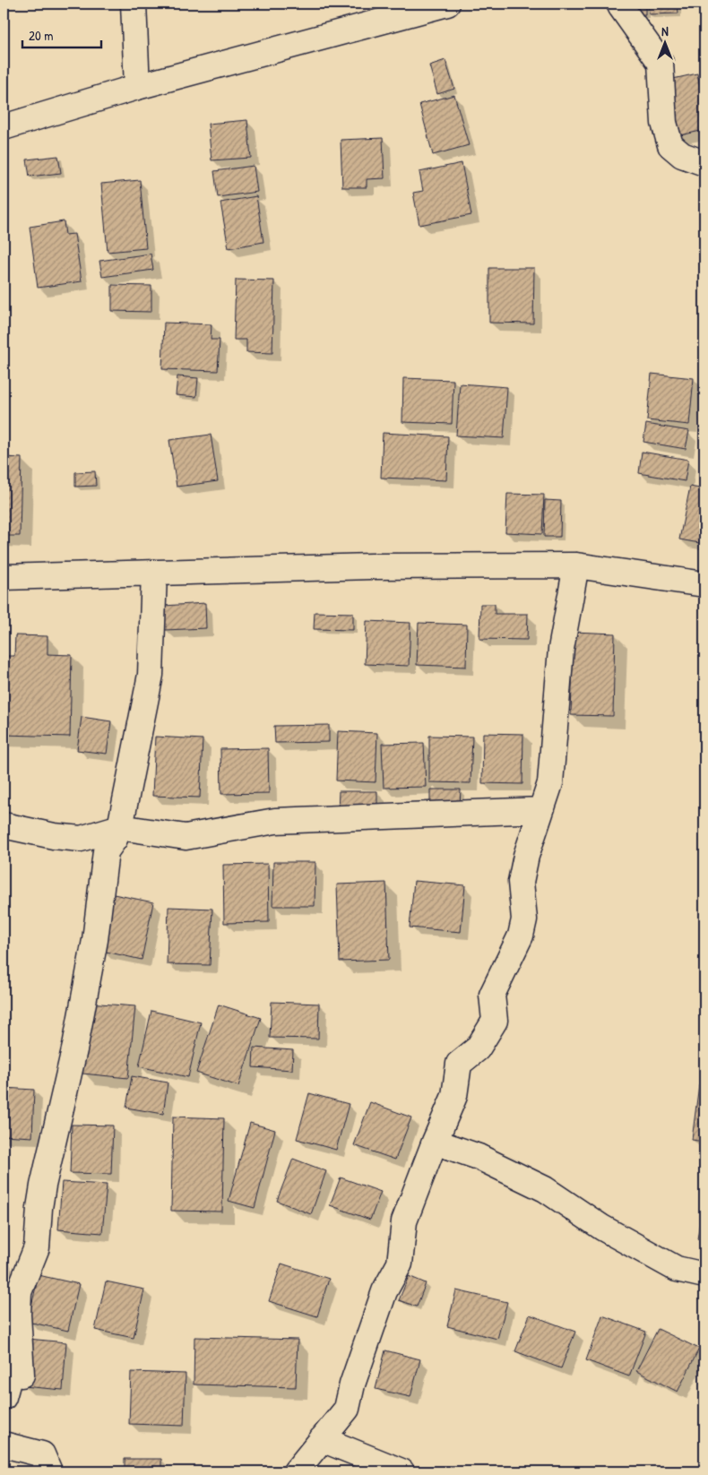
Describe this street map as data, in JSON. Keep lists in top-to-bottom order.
{
  "scale_bar": "20 m",
  "north": "top"
}
